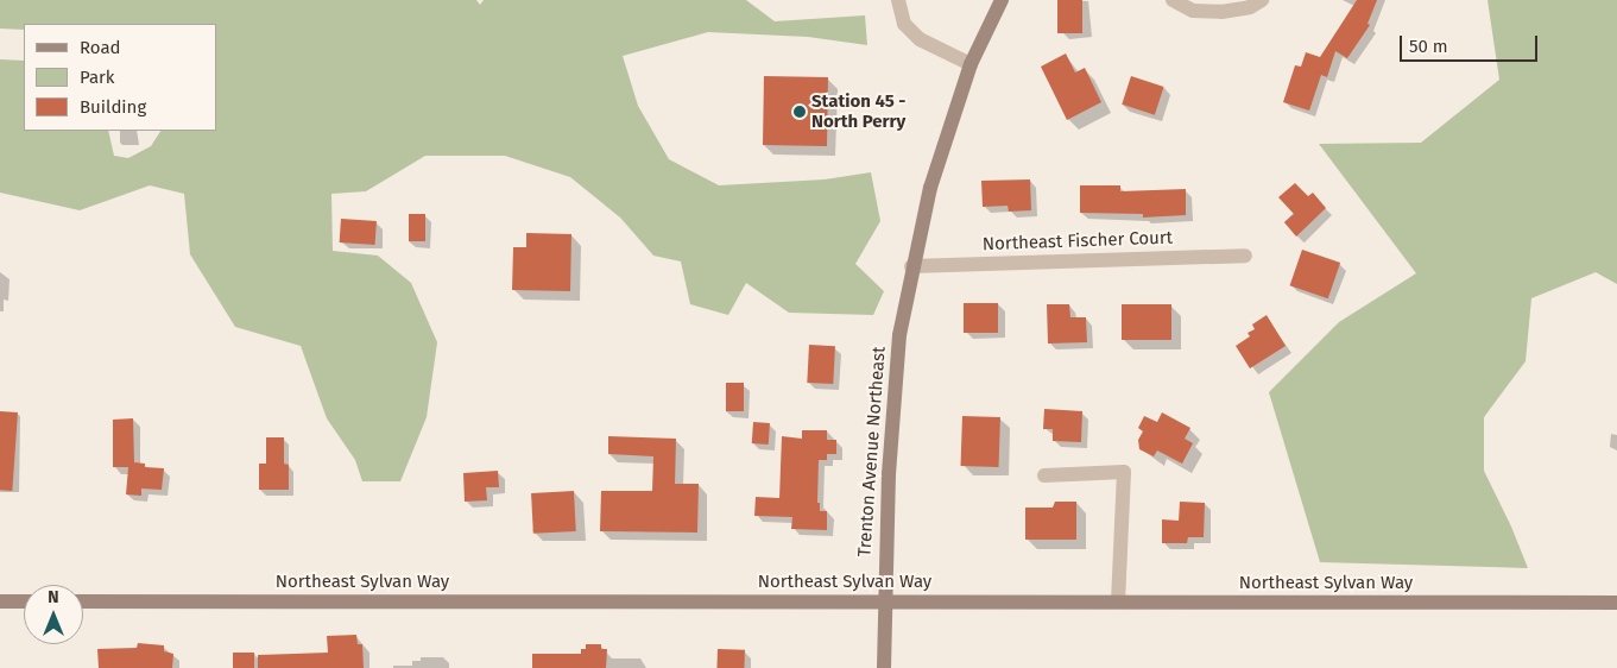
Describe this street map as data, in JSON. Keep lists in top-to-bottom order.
{
  "streets": {
    "main road": ["Trenton Avenue Northeast", "Northeast Sylvan Way"],
    "street": ["Northeast Fischer Court"]
  },
  "crossings": [
    ["Northeast Fischer Court", "Trenton Avenue Northeast"],
    ["Trenton Avenue Northeast", "Northeast Sylvan Way"]
  ],
  "places": ["Station 45 - North Perry"],
  "legend": ["Road", "Park", "Building"],
  "scale_bar": "50 m",
  "north": "top"
}
